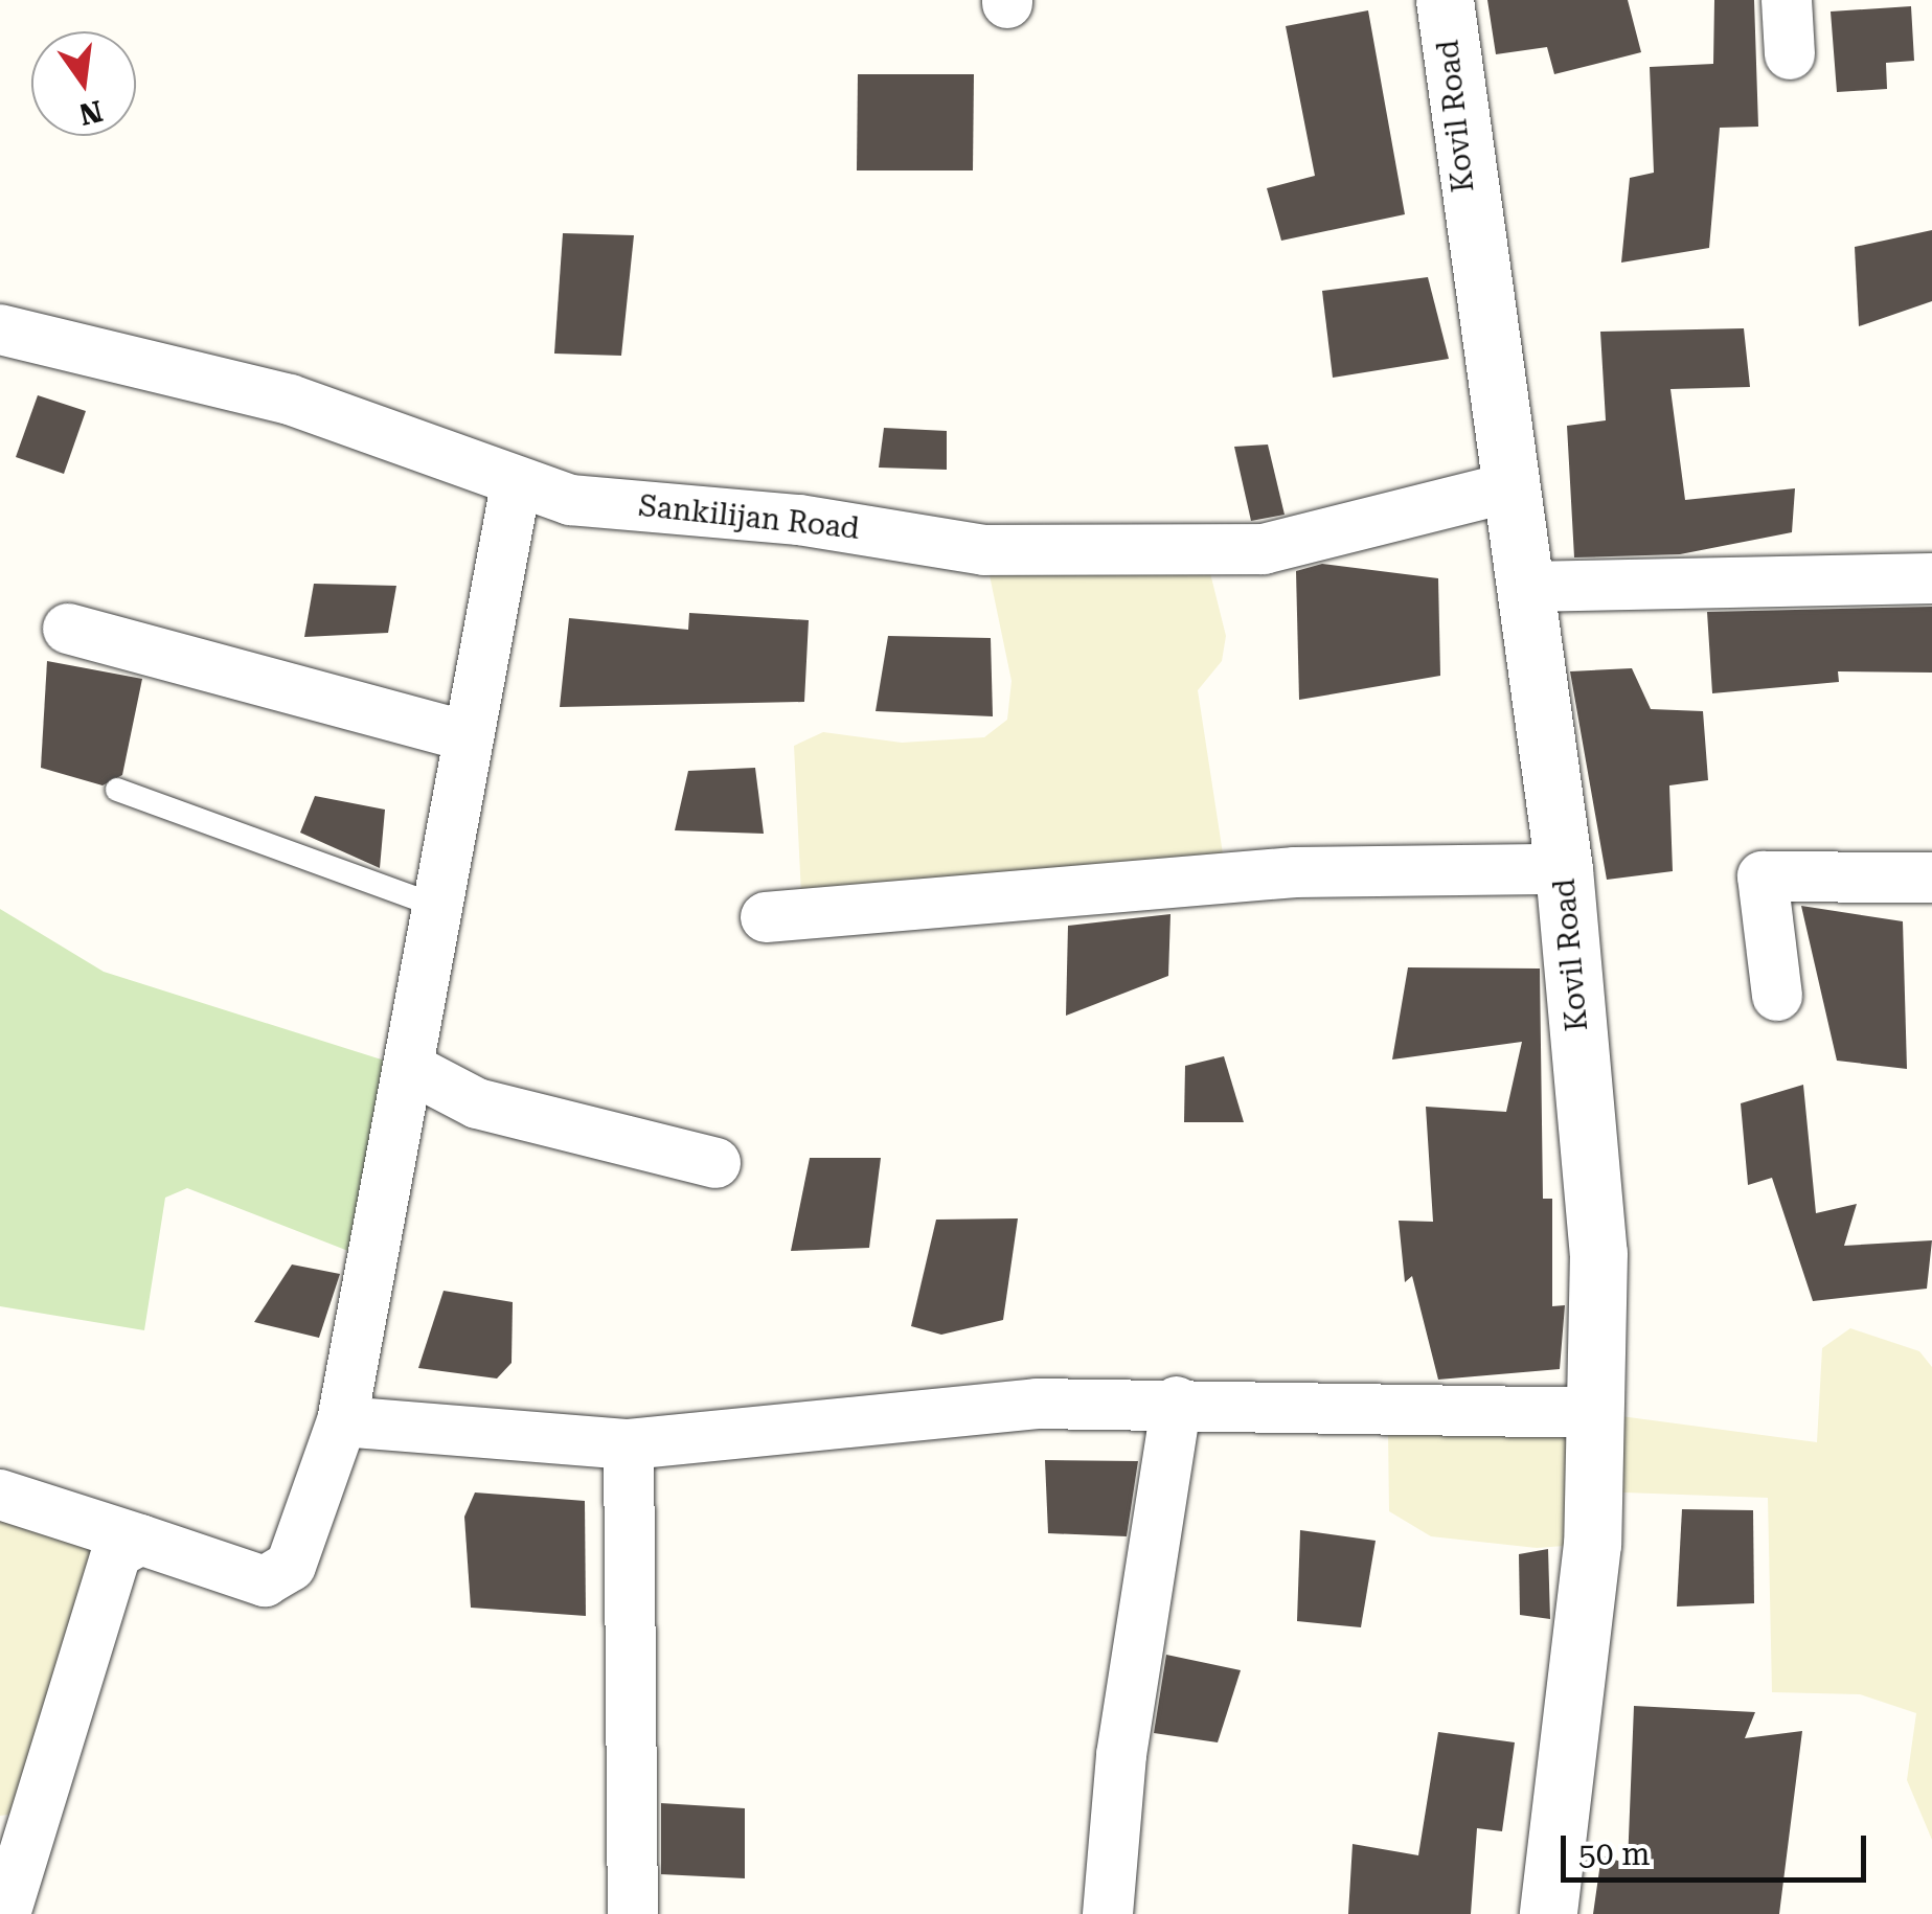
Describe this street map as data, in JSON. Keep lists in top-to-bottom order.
{
  "streets": {
    "street": ["Kovil Road", "Sankilijan Road"]
  },
  "crossings": [
    ["Kovil Road", "Sankilijan Road"]
  ],
  "scale_bar": "50 m",
  "north": "bottom"
}
